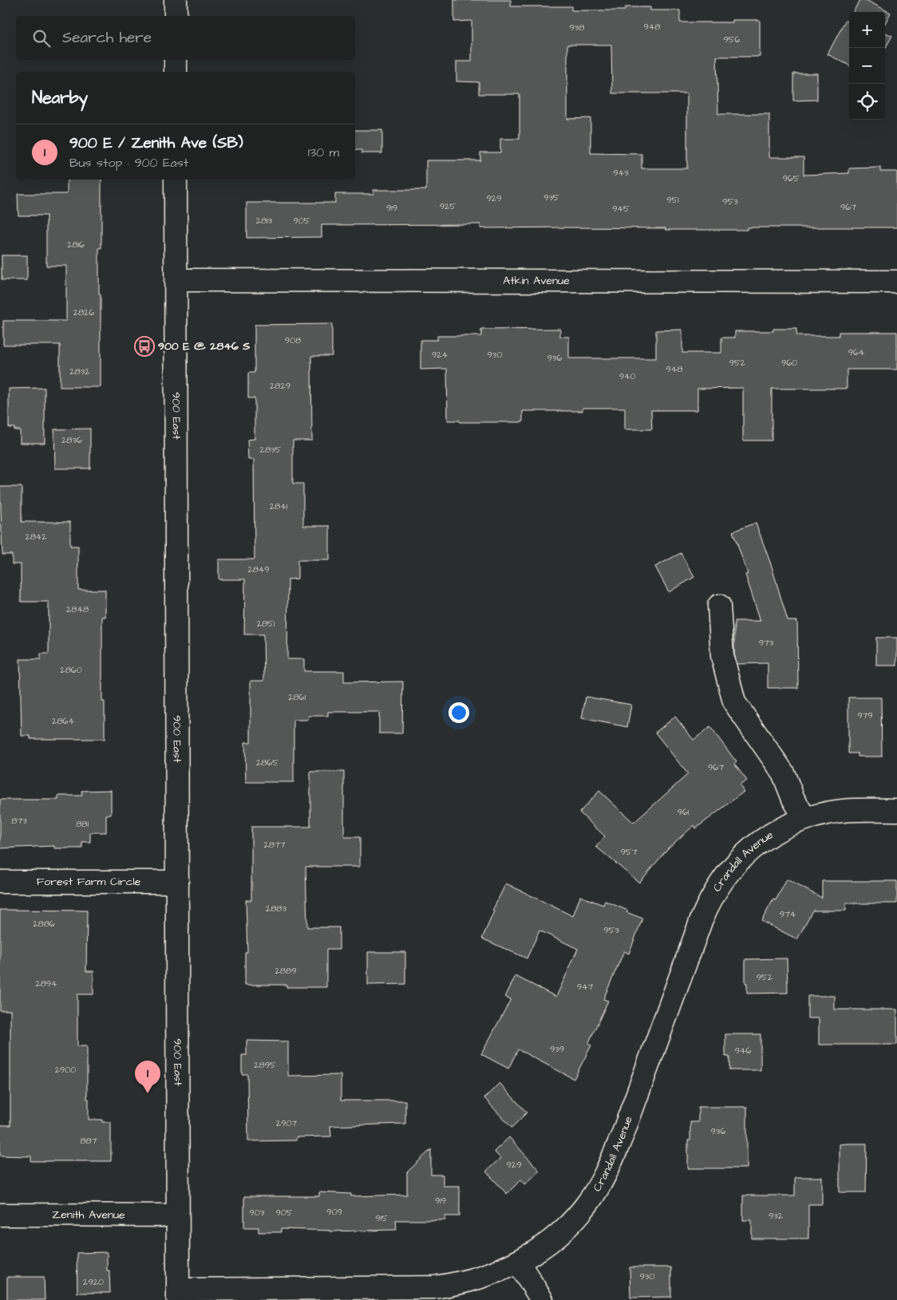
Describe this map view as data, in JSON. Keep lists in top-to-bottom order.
{
  "streets": {
    "street": [
      "Atkin Avenue",
      "900 East",
      "Crandall Avenue",
      "Forest Farm Circle",
      "Zenith Avenue"
    ]
  },
  "crossings": [
    ["Atkin Avenue", "900 East"],
    ["900 East", "Crandall Avenue"],
    ["900 East", "Forest Farm Circle"],
    ["900 East", "Zenith Avenue"]
  ],
  "places": {
    "bus stop": ["900 E @ 2846 S"]
  },
  "house_numbers": [
    "948",
    "938",
    "956",
    "943",
    "965",
    "935",
    "929",
    "951",
    "953",
    "925",
    "967",
    "919",
    "945",
    "2813",
    "905",
    "2816",
    "2826",
    "908",
    "964",
    "924",
    "930",
    "936",
    "952",
    "960",
    "948",
    "2832",
    "940",
    "2829",
    "2836",
    "2835",
    "2841",
    "2842",
    "2849",
    "2848",
    "2851",
    "973",
    "2860",
    "2861",
    "979",
    "2864",
    "2865",
    "967",
    "961",
    "873",
    "881",
    "2877",
    "957",
    "2883",
    "974",
    "2886",
    "953",
    "2889",
    "952",
    "2894",
    "947",
    "939",
    "946",
    "2895",
    "2900",
    "2907",
    "936",
    "887",
    "929",
    "919",
    "909",
    "903",
    "905",
    "932",
    "915",
    "930",
    "2920"
  ],
  "page": {
    "map_buttons": ["+", "−"],
    "search": "Search here",
    "heading": "Nearby",
    "list": [
      {
        "mark": "1",
        "name": "900 E / Zenith Ave (SB)",
        "note": "Bus stop · 900 East",
        "value": "130 m"
      }
    ],
    "pins": "1"
  }
}
